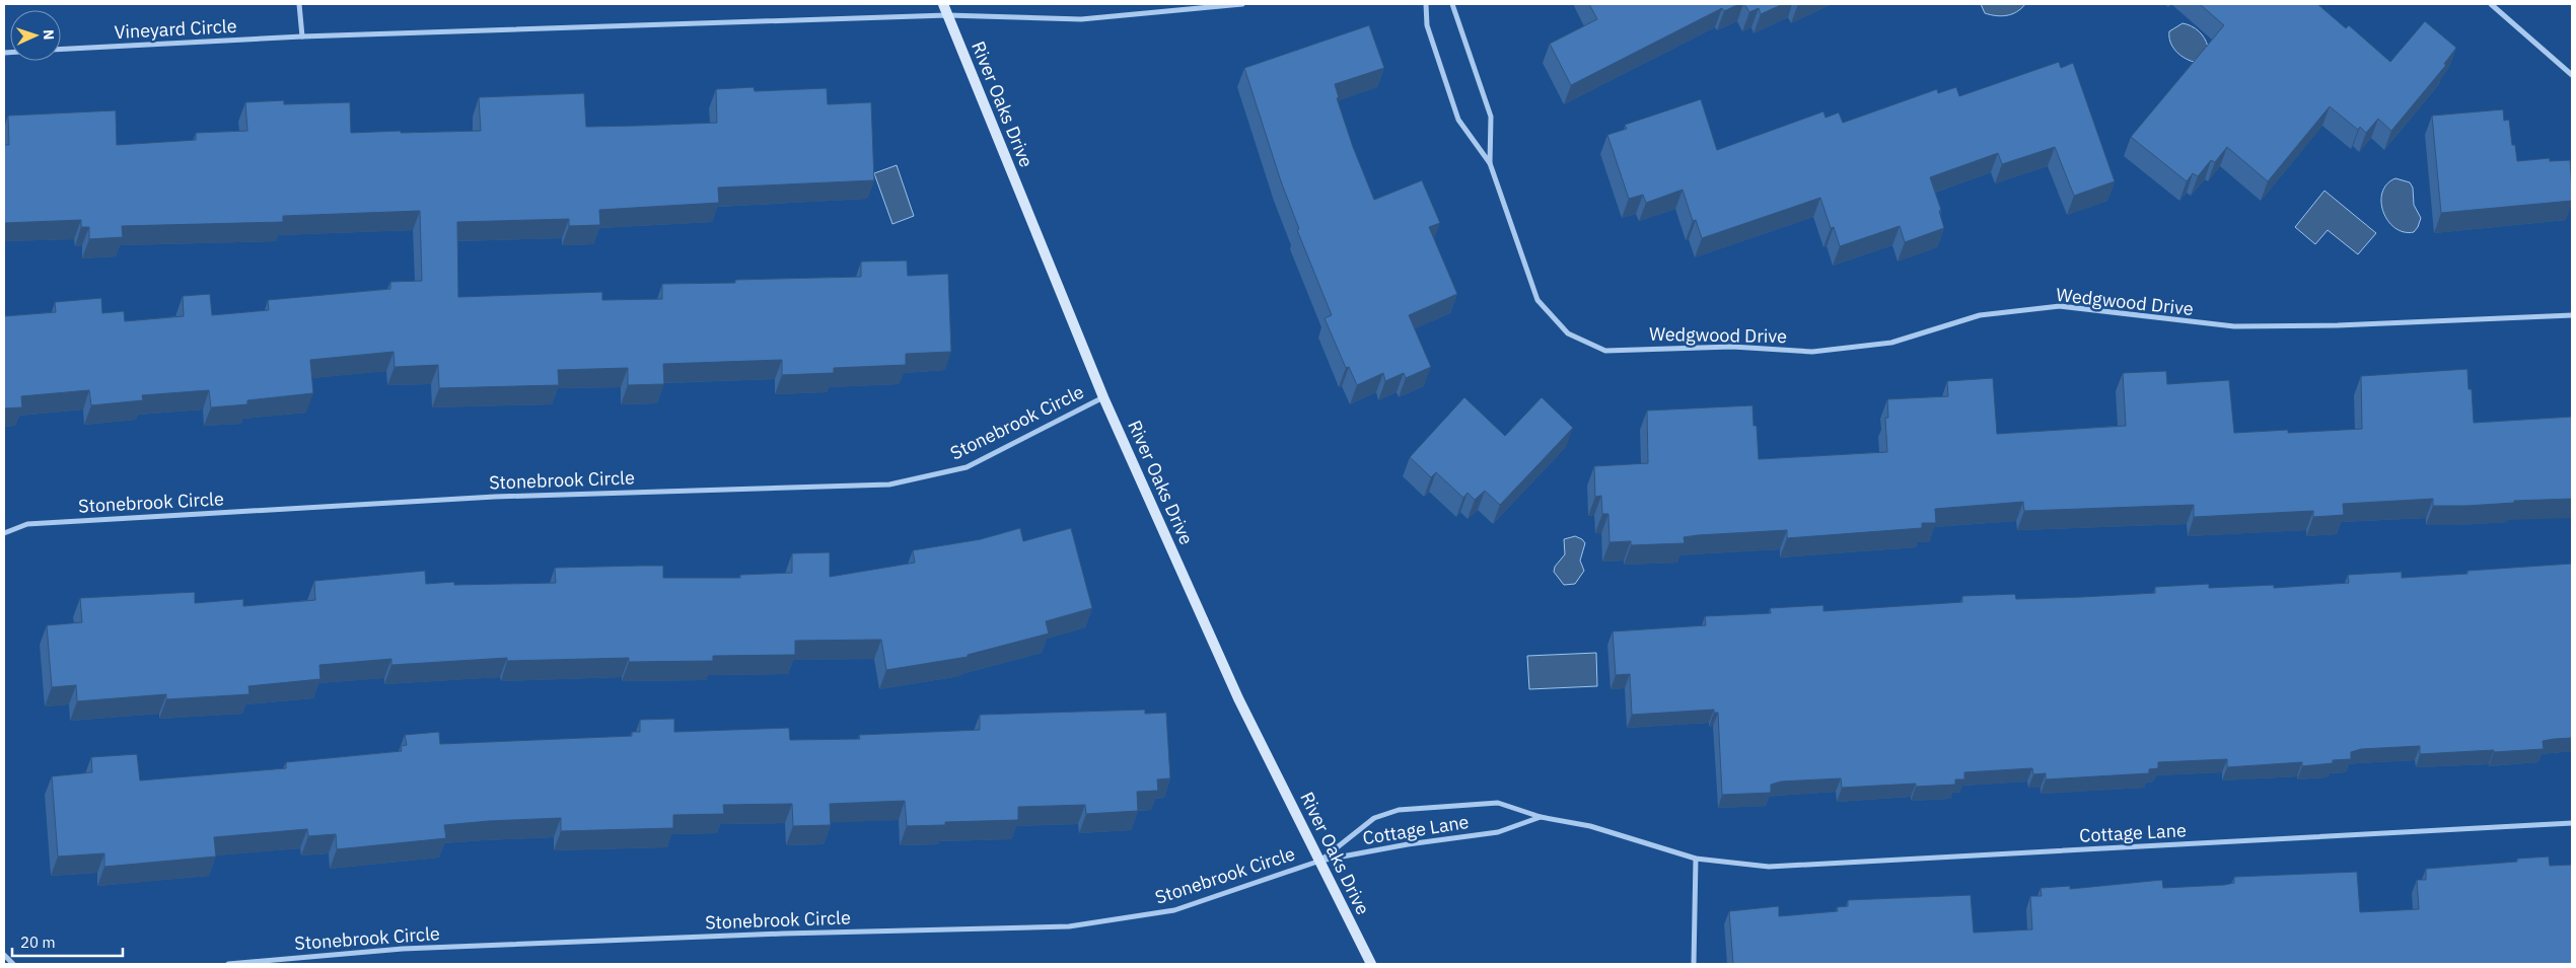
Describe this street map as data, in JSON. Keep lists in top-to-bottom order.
{
  "streets": {
    "street": [
      "Vineyard Circle",
      "River Oaks Drive",
      "Wedgwood Drive",
      "Stonebrook Circle",
      "Cottage Lane"
    ]
  },
  "crossings": [
    ["Vineyard Circle", "River Oaks Drive"],
    ["River Oaks Drive", "Stonebrook Circle"],
    ["River Oaks Drive", "Cottage Lane"],
    ["Stonebrook Circle", "Cottage Lane"]
  ],
  "scale_bar": "20 m",
  "north": "right"
}
